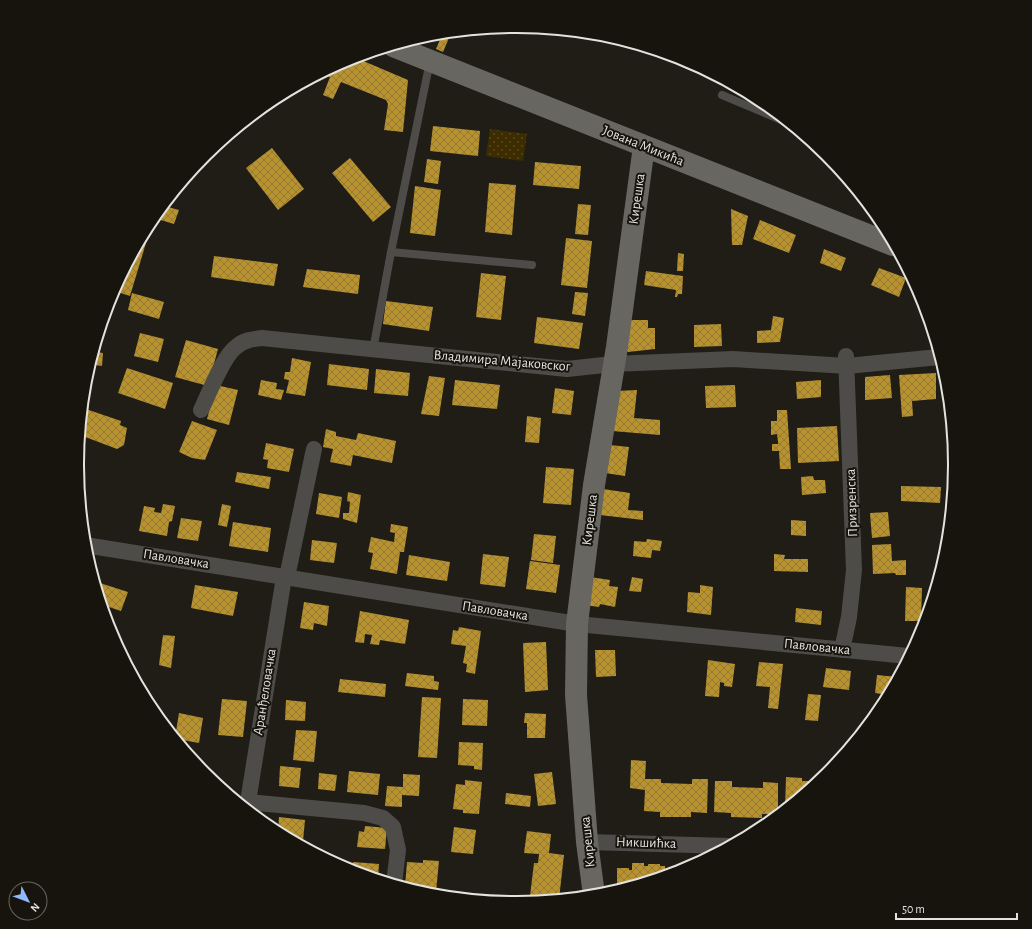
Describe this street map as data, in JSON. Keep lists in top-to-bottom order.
{
  "streets": {
    "street": [
      "Јована Микића",
      "Кирешка",
      "Владимира Мајаковског",
      "Призренска",
      "Павловачка",
      "Аранђеловачка",
      "Никшићка"
    ]
  },
  "crossings": [
    ["Јована Микића", "Кирешка"],
    ["Кирешка", "Владимира Мајаковског"],
    ["Кирешка", "Павловачка"],
    ["Кирешка", "Никшићка"],
    ["Владимира Мајаковског", "Призренска"],
    ["Призренска", "Павловачка"],
    ["Павловачка", "Аранђеловачка"]
  ],
  "scale_bar": "50 m",
  "north": "bottom right"
}
